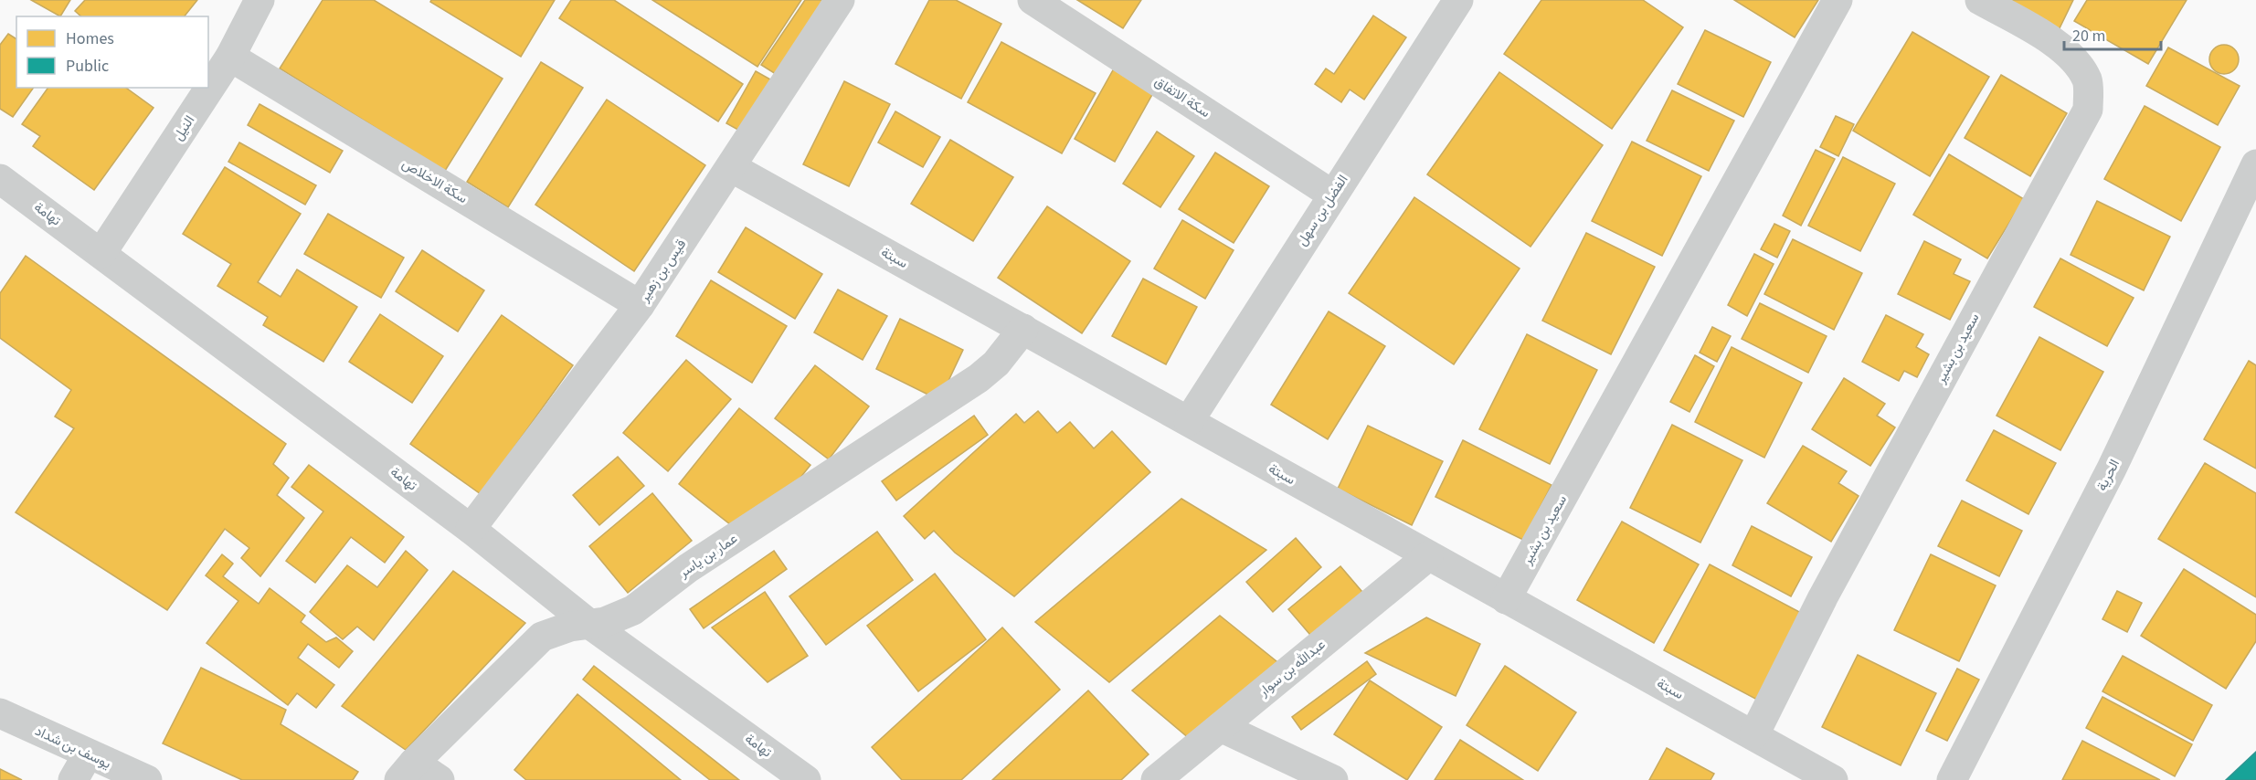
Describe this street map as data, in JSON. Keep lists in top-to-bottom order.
{
  "streets": {
    "street": [
      "سكة الاتفاق",
      "النيل",
      "سكة الاخلاص",
      "الفضل بن سهل",
      "تهامة",
      "سبتة",
      "قيس بن زهير",
      "سعيد بن بشير",
      "الحرية",
      "عمار بن ياسر",
      "عبدالله بن سوار",
      "يوسف بن شداد"
    ]
  },
  "crossings": [
    ["سكة الاتفاق", "الفضل بن سهل"],
    ["النيل", "سكة الاخلاص"],
    ["النيل", "تهامة"],
    ["سكة الاخلاص", "قيس بن زهير"],
    ["الفضل بن سهل", "سبتة"],
    ["تهامة", "قيس بن زهير"],
    ["تهامة", "عمار بن ياسر"],
    ["سبتة", "قيس بن زهير"],
    ["سبتة", "سعيد بن بشير"],
    ["سبتة", "عمار بن ياسر"],
    ["سبتة", "عبدالله بن سوار"]
  ],
  "legend": ["Homes", "Public"],
  "scale_bar": "20 m"
}
